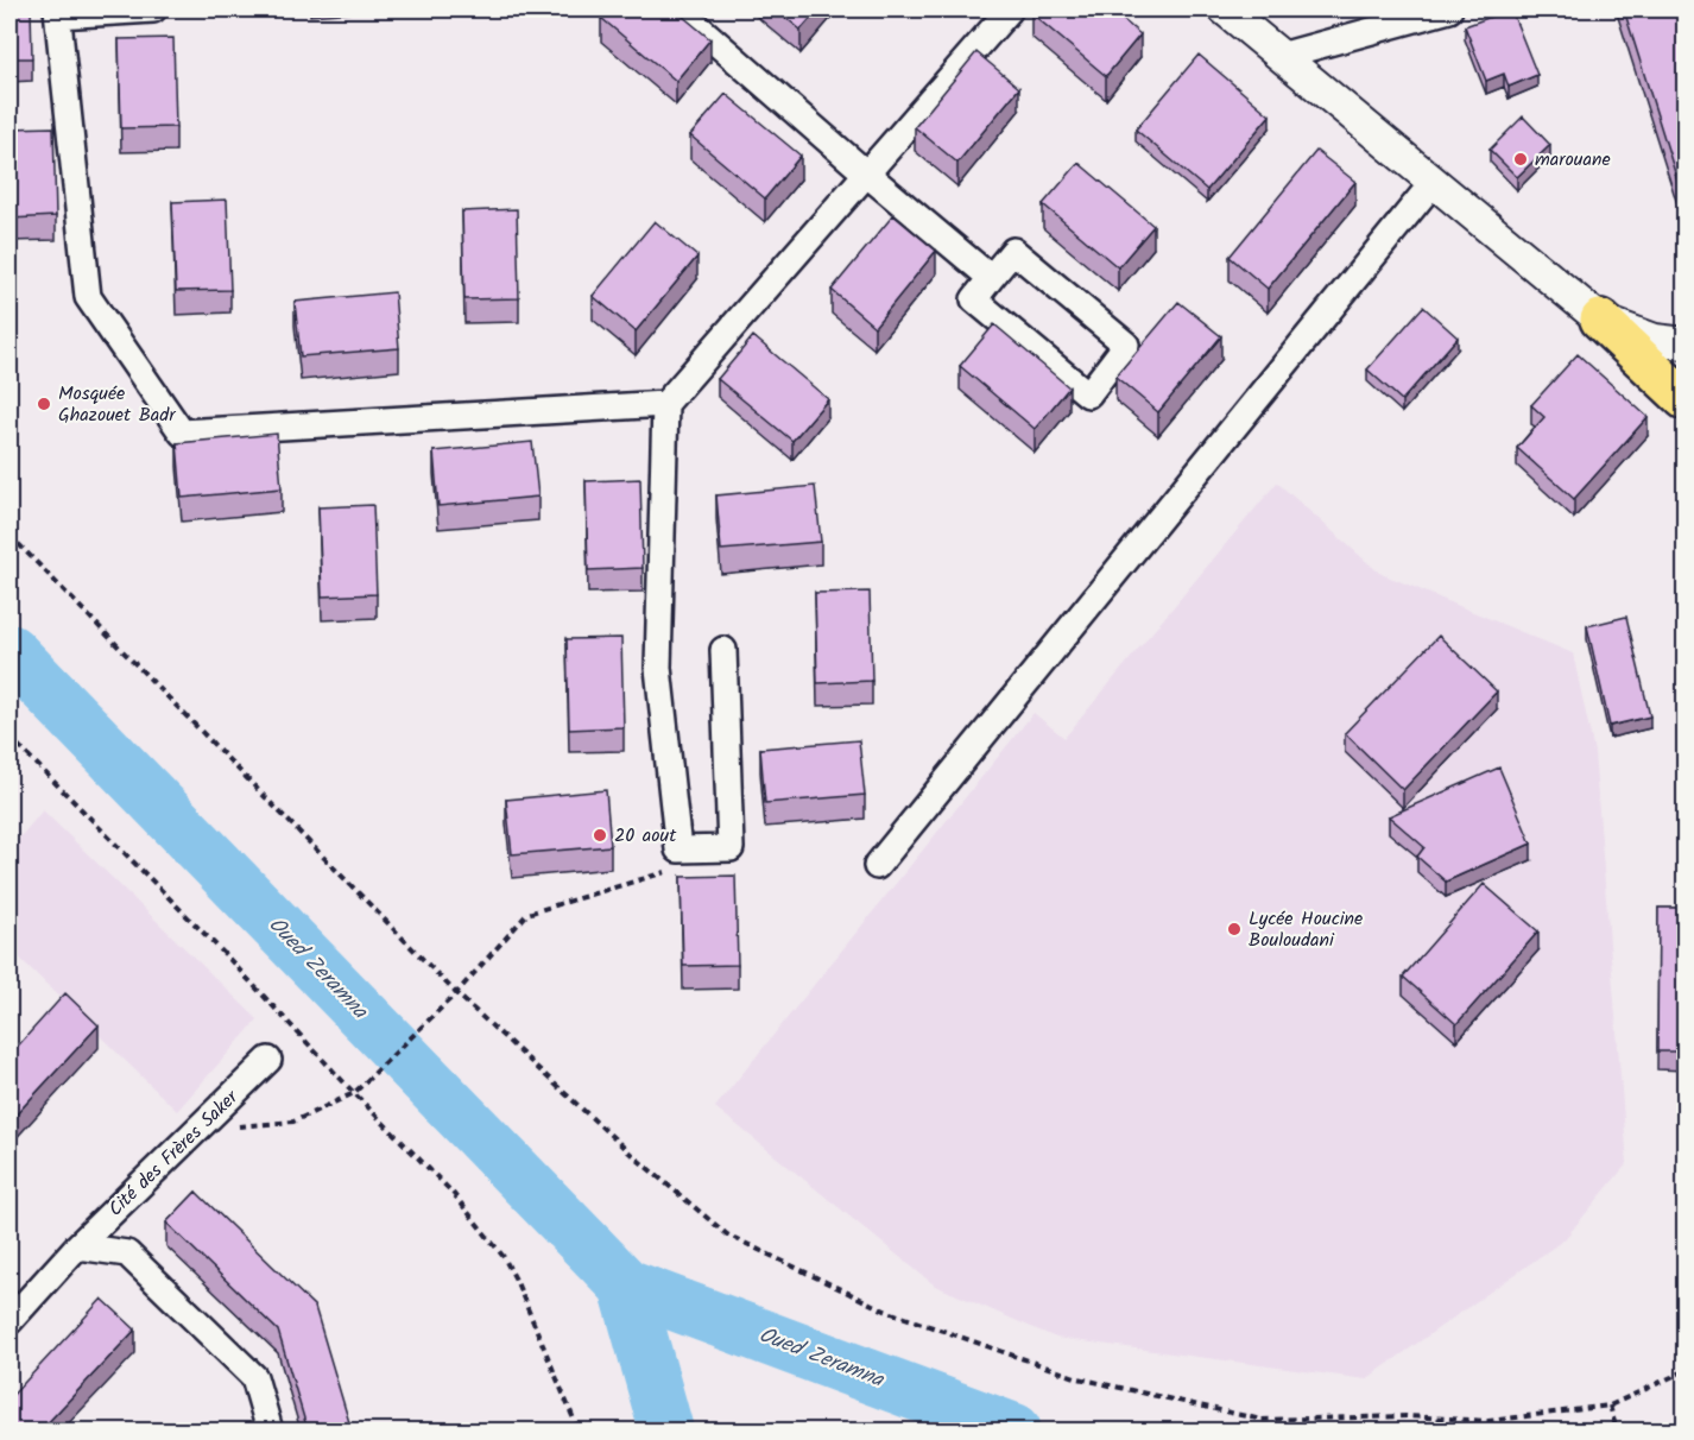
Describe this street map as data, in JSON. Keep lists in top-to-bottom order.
{
  "streets": {
    "street": ["Cité des Frères Saker"]
  },
  "water": ["Oued Zeramna"],
  "places": [
    "marouane",
    "Mosquée Ghazouet Badr",
    "20 aout",
    "Lycée Houcine Bouloudani"
  ]
}
